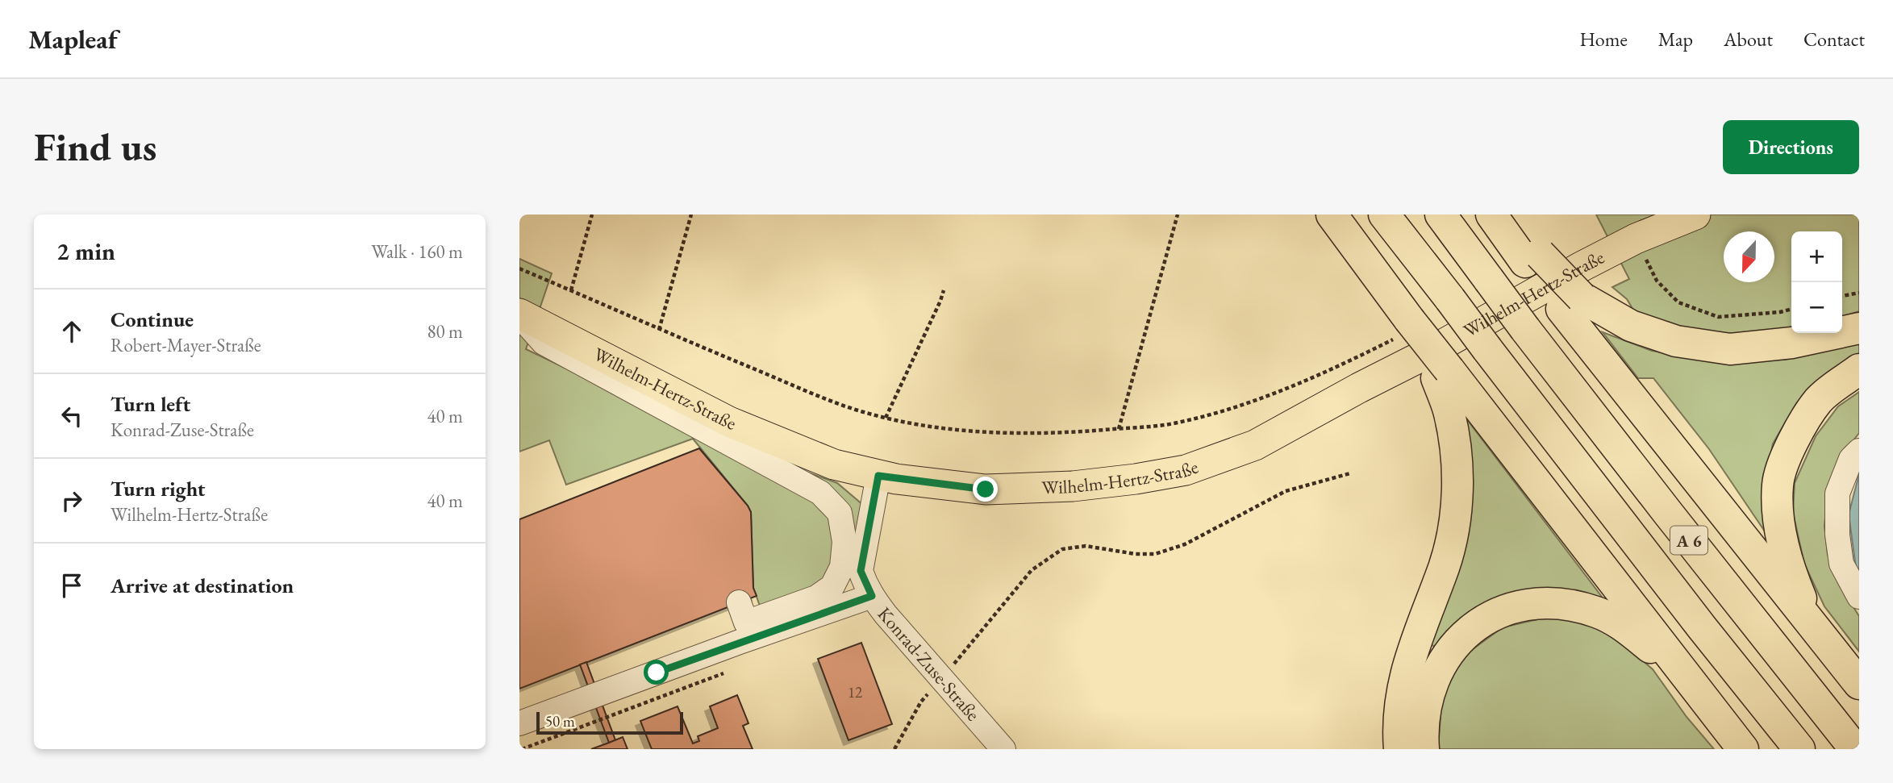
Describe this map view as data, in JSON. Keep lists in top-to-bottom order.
{
  "streets": {
    "highway": ["A 6"],
    "main road": ["Wilhelm-Hertz-Straße"],
    "street": ["Konrad-Zuse-Straße"]
  },
  "crossings": [
    ["Wilhelm-Hertz-Straße", "Konrad-Zuse-Straße"]
  ],
  "house_numbers": ["12"],
  "scale_bar": "50 m",
  "north": "bottom",
  "page": {
    "header": "Mapleaf",
    "nav": [
      "Home",
      "Map",
      "About",
      "Contact"
    ],
    "buttons": "Directions",
    "title": "Find us",
    "heading": ["2 min", "Walk · 160 m"],
    "map_buttons": ["+", "−"],
    "list": [
      ["Continue", "Robert-Mayer-Straße", "80 m"],
      ["Turn left", "Konrad-Zuse-Straße", "40 m"],
      ["Turn right", "Wilhelm-Hertz-Straße", "40 m"],
      "Arrive at destination"
    ],
    "scale": "50 m"
  }
}
